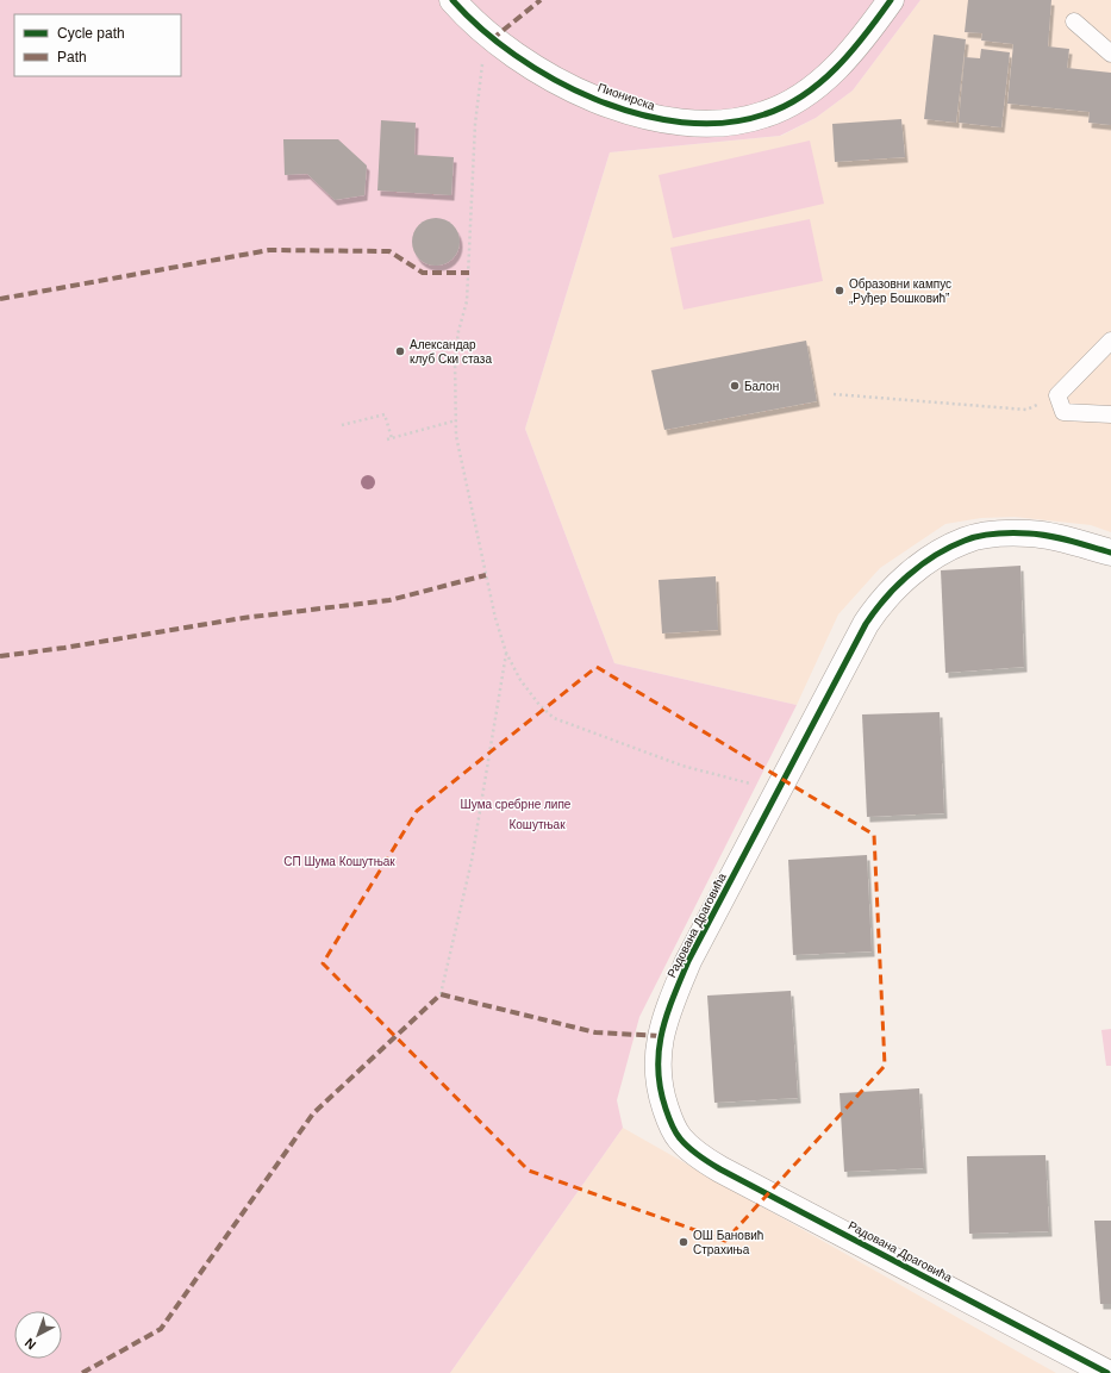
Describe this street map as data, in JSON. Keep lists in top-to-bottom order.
{
  "streets": {
    "street": ["Пионирска", "Радована Драговића"]
  },
  "parks": ["Шума сребрне липе", "Кошутњак", "СП Шума Кошутњак"],
  "places": [
    "Образовни кампус „Руђер Бошковић”",
    "Александар клуб Ски стаза",
    "Балон",
    "ОШ Бановић Страхиња"
  ],
  "legend": ["Cycle path", "Path"],
  "north": "bottom left"
}
